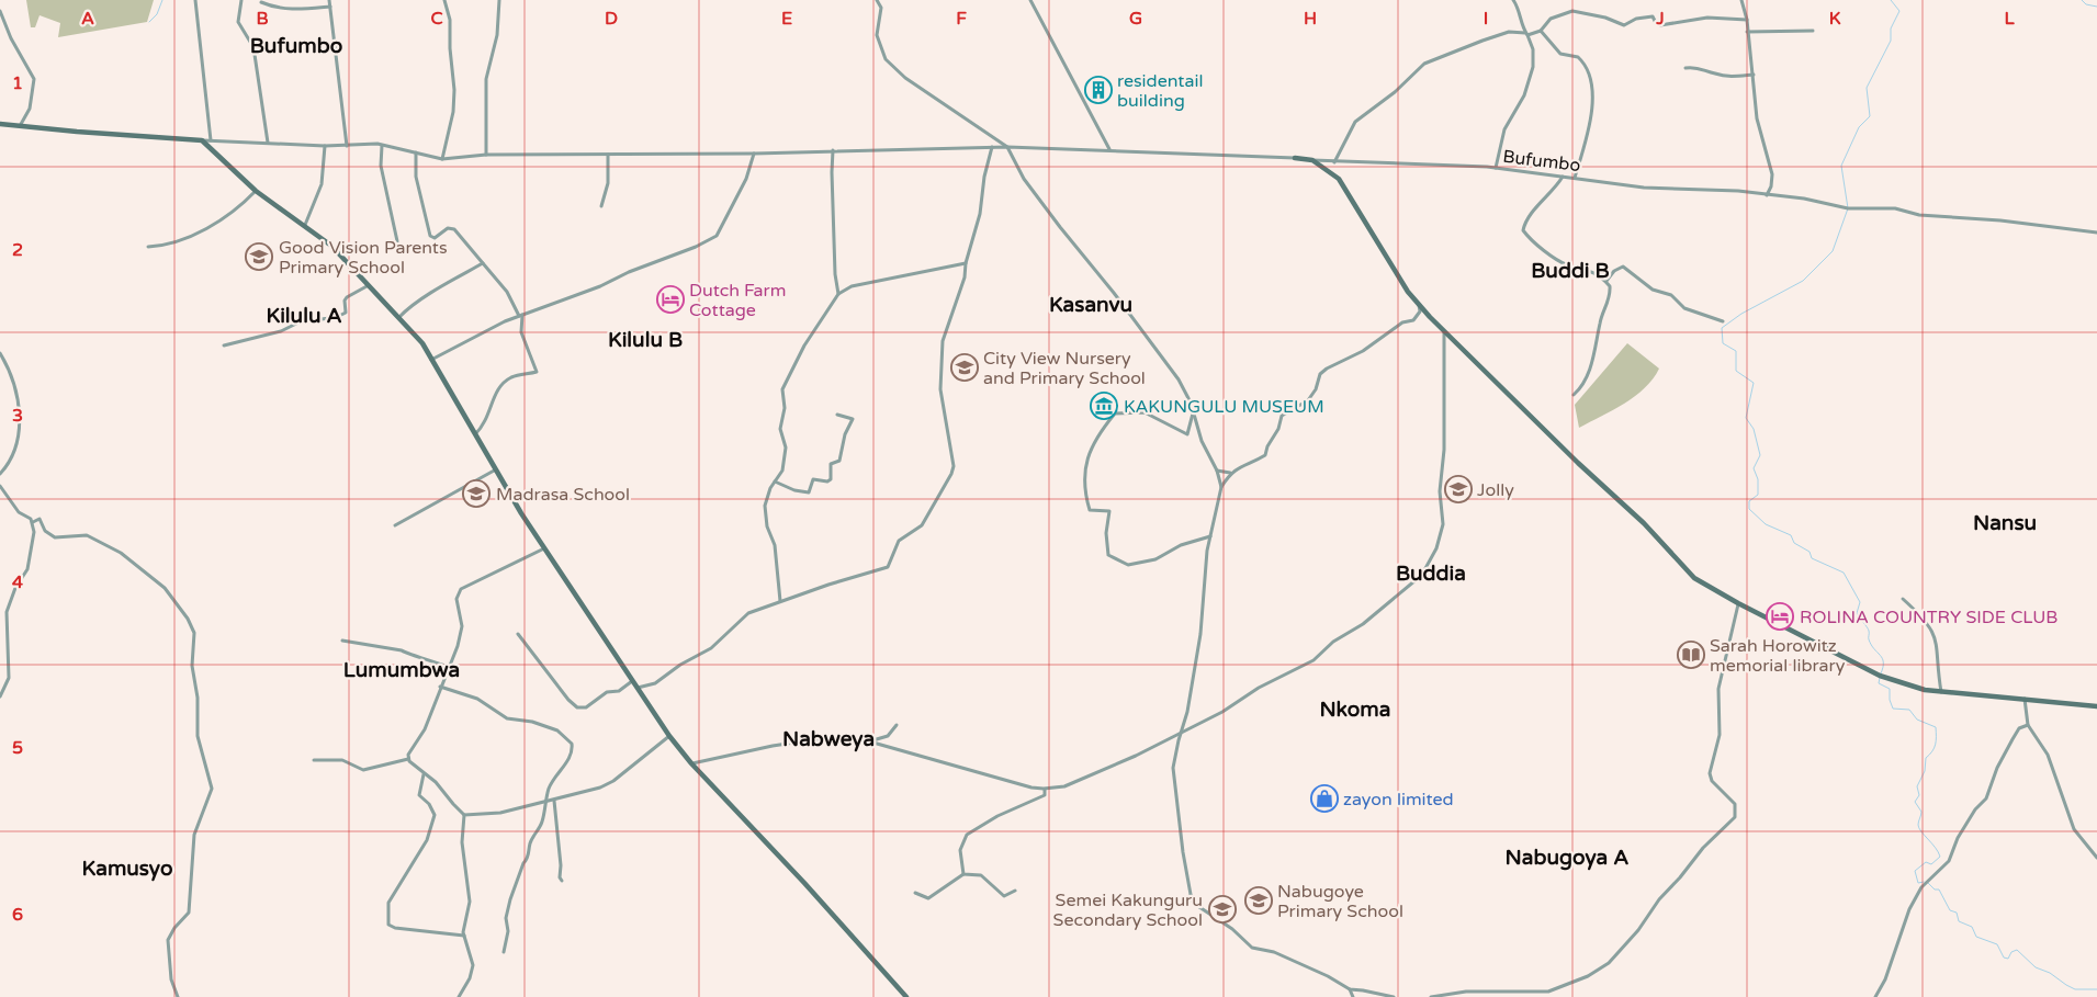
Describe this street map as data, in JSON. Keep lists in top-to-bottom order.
{
  "streets": {
    "street": ["Bufumbo"]
  },
  "districts": [
    "Bufumbo",
    "Buddi B",
    "Kasanvu",
    "Kilulu A",
    "Kilulu B",
    "Nansu",
    "Buddia",
    "Lumumbwa",
    "Nkoma",
    "Nabweya",
    "Nabugoya A",
    "Kamusyo"
  ],
  "places": {
    "building": ["residentail building"],
    "school or university": [
      "Good Vision Parents Primary School",
      "City View Nursery and Primary School",
      "Jolly",
      "Madrasa School",
      "Nabugoye Primary School",
      "Semei Kakunguru Secondary School"
    ],
    "hotel": ["Dutch Farm Cottage", "ROLINA COUNTRY SIDE CLUB"],
    "museum": ["KAKUNGULU MUSEUM"],
    "library": ["Sarah Horowitz memorial library"],
    "shop": ["zayon limited"]
  },
  "grid": {
    "columns": [
      "A",
      "B",
      "C",
      "D",
      "E",
      "F",
      "G",
      "H",
      "I",
      "J",
      "K",
      "L"
    ],
    "rows": [
      "1",
      "2",
      "3",
      "4",
      "5",
      "6"
    ]
  }
}
